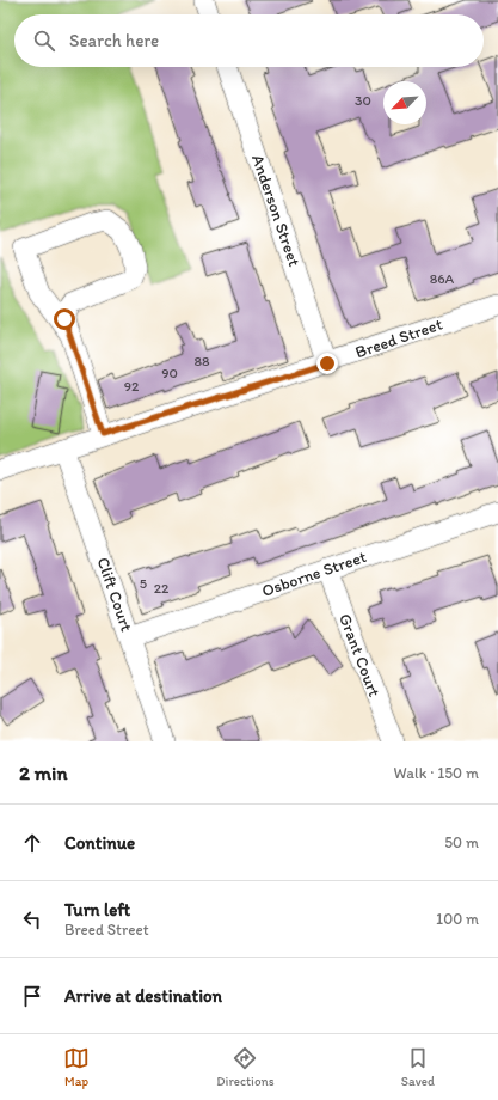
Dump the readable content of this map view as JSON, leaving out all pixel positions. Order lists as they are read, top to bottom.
{
  "streets": {
    "street": [
      "Anderson Street",
      "Breed Street",
      "Osborne Street",
      "Clift Court",
      "Grant Court"
    ]
  },
  "crossings": [
    ["Anderson Street", "Breed Street"],
    ["Breed Street", "Clift Court"],
    ["Osborne Street", "Clift Court"],
    ["Osborne Street", "Grant Court"]
  ],
  "house_numbers": [
    "30",
    "86A",
    "88",
    "90",
    "92",
    "5",
    "22"
  ],
  "north": "bottom left",
  "page": {
    "search": "Search here",
    "heading": ["2 min", "Walk · 150 m"],
    "list": [
      ["Continue", "50 m"],
      ["Turn left", "Breed Street", "100 m"],
      "Arrive at destination"
    ],
    "nav": ["Map", "Directions", "Saved"]
  }
}
